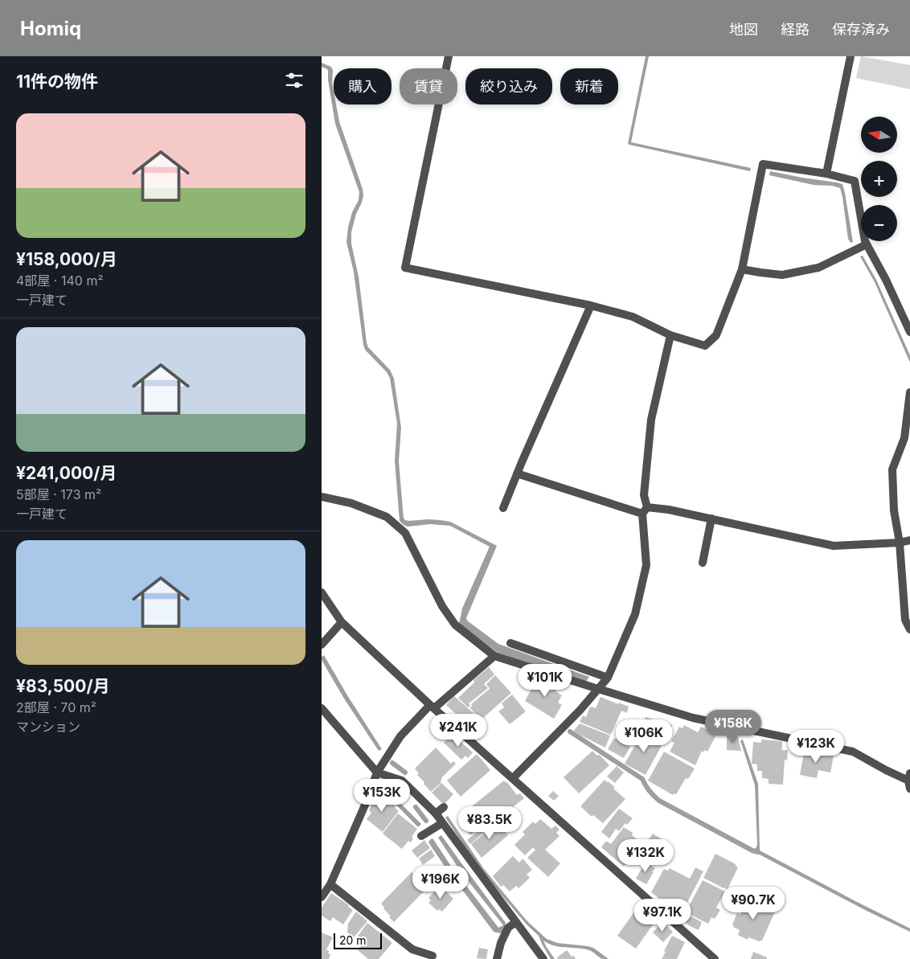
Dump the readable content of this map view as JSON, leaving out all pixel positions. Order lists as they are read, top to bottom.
{
  "scale_bar": "20 m",
  "north": "left",
  "page": {
    "header": "Homiq",
    "nav": ["地図", "経路", "保存済み"],
    "heading": "11件の物件",
    "chip": [
      "購入",
      "賃貸",
      "絞り込み",
      "新着"
    ],
    "list": [
      {
        "name": "¥158,000/月",
        "note": "4部屋 · 140 m² · 一戸建て"
      },
      {
        "name": "¥241,000/月",
        "note": "5部屋 · 173 m² · 一戸建て"
      },
      {
        "name": "¥83,500/月",
        "note": "2部屋 · 70 m² · マンション"
      }
    ],
    "map_buttons": ["+", "−"],
    "price": [
      "¥101K",
      "¥158K",
      "¥241K",
      "¥106K",
      "¥123K",
      "¥153K",
      "¥83.5K",
      "¥132K",
      "¥196K",
      "¥90.7K",
      "¥97.1K"
    ],
    "scale": "20 m"
  }
}
